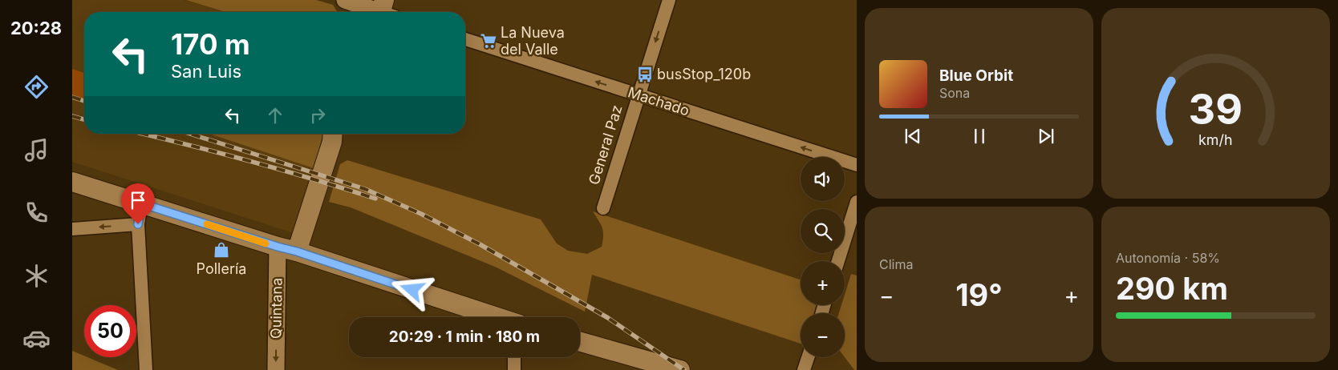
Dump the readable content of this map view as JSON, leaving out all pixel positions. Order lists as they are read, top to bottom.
{
  "streets": {
    "street": ["Machado", "General Paz", "Quintana"]
  },
  "crossings": [
    ["Machado", "General Paz"]
  ],
  "one_way": ["Machado", "General Paz"],
  "places": {
    "supermarket": ["La Nueva del Valle"],
    "bus stop": ["busStop_120b"],
    "shop": ["Pollería"]
  },
  "page": {
    "tabs": "20:28",
    "turn": ["170 m", "San Luis"],
    "song": ["Blue Orbit", "Sona"],
    "map_buttons": ["+", "−"],
    "tile": [
      "Clima",
      ["Autonomía · 58%", "290 km"]
    ],
    "heat": ["−", "19°", "+"],
    "limit": "50",
    "trip": "20:29 · 1 min · 180 m",
    "gauge": ["39", "km/h"]
  }
}
